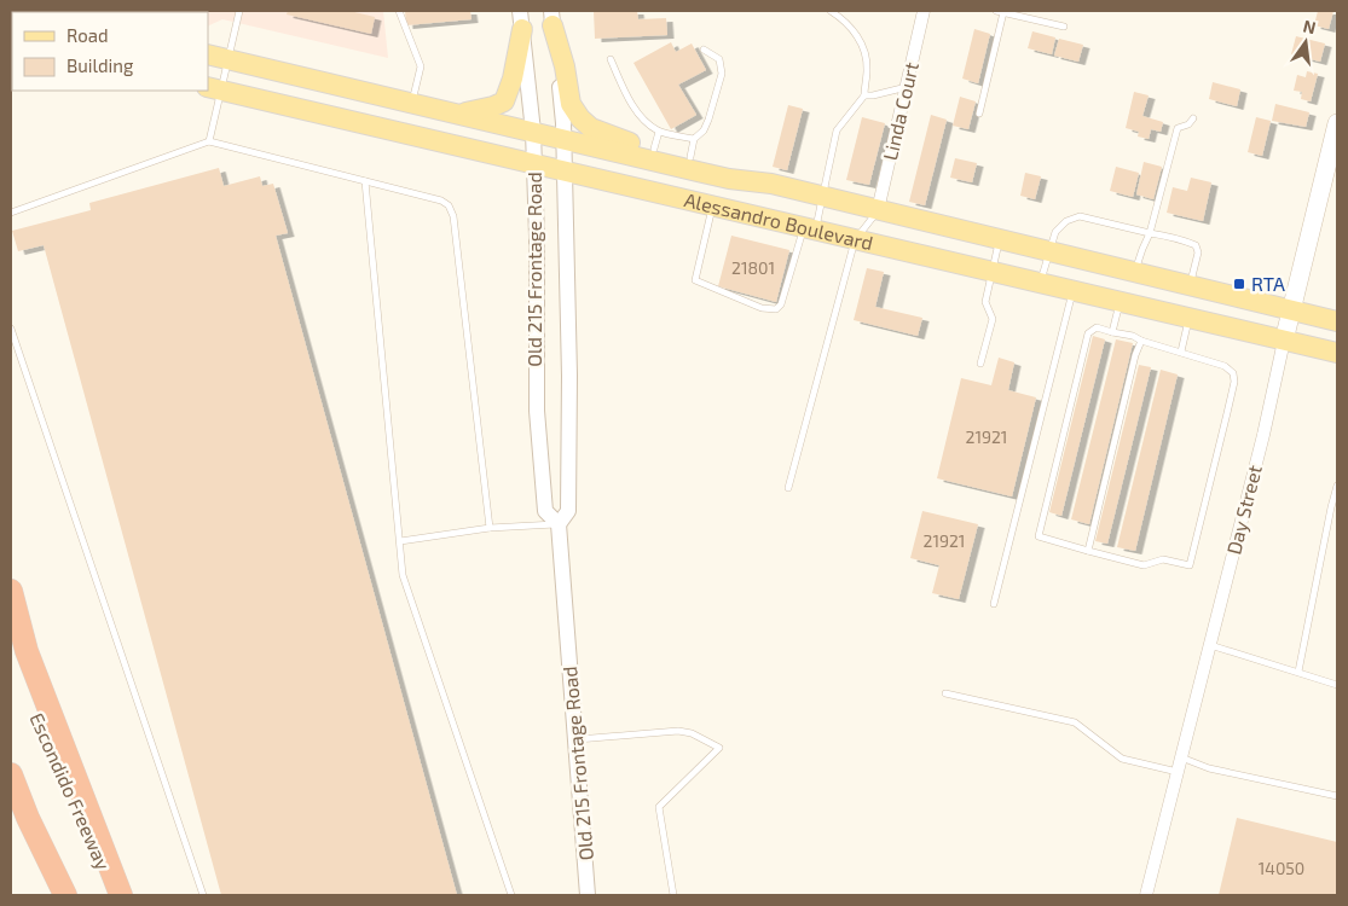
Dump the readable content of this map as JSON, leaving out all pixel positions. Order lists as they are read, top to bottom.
{
  "streets": {
    "highway": ["Escondido Freeway"],
    "main road": ["Alessandro Boulevard", "Day Street"],
    "street": ["Linda Court", "Old 215 Frontage Road"]
  },
  "crossings": [
    ["Linda Court", "Alessandro Boulevard"],
    ["Alessandro Boulevard", "Old 215 Frontage Road"],
    ["Alessandro Boulevard", "Day Street"]
  ],
  "places": {
    "transit": ["RTA"]
  },
  "house_numbers": [
    "21801",
    "21921",
    "21921",
    "14050"
  ],
  "legend": ["Road", "Building"],
  "north": "top"
}
